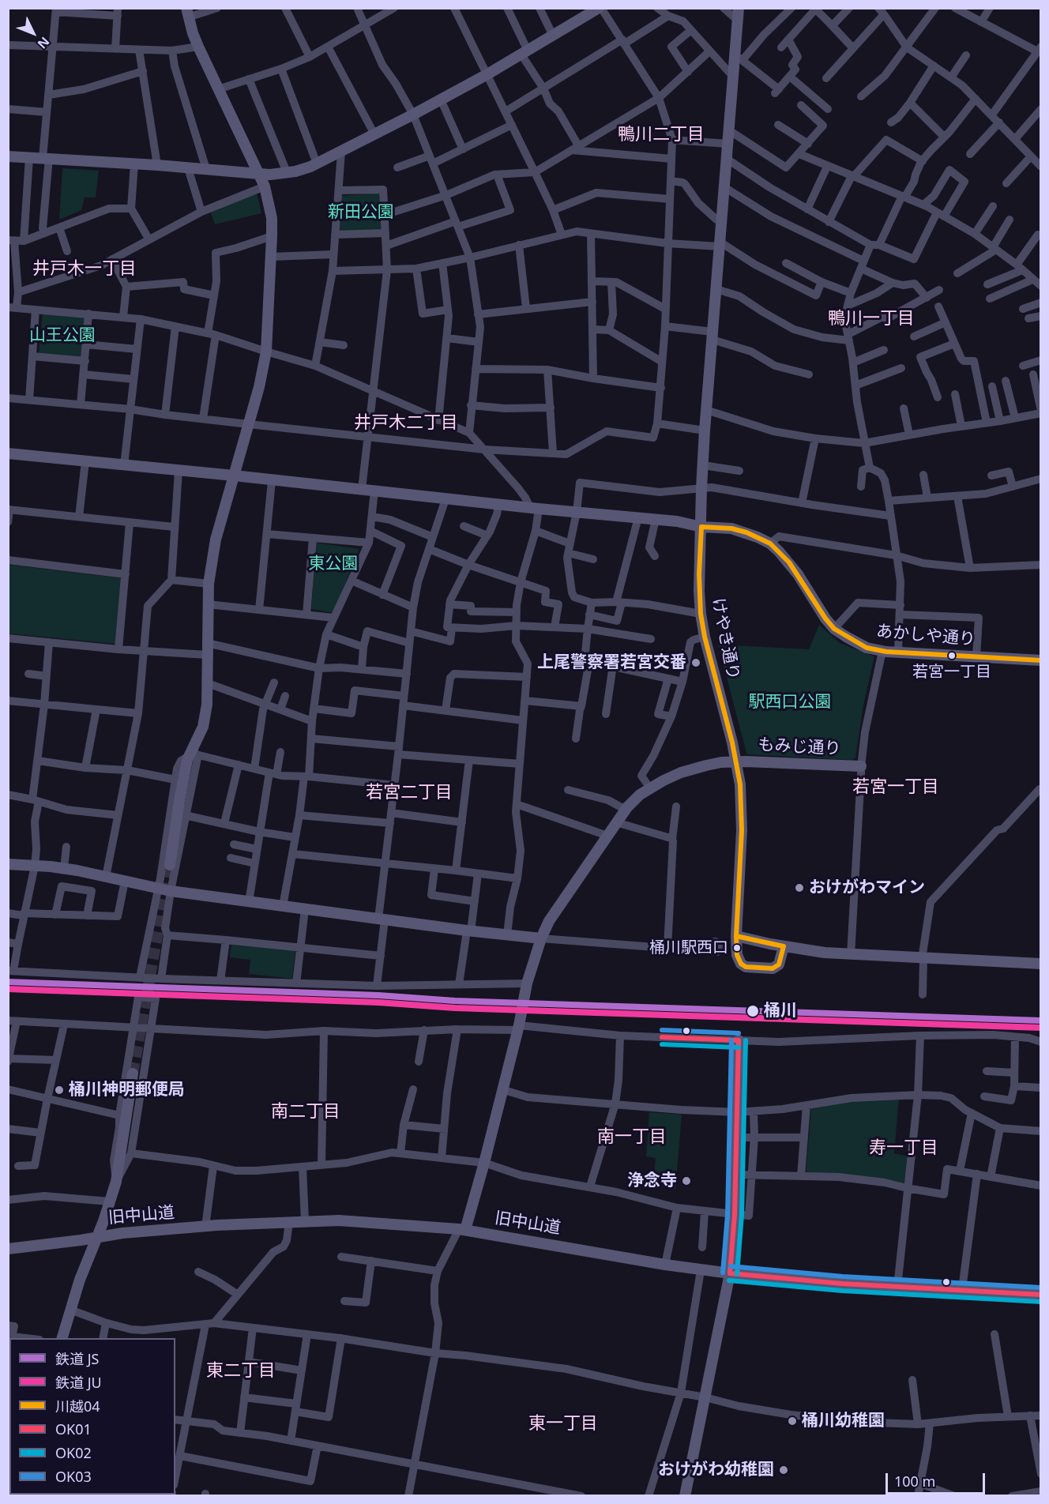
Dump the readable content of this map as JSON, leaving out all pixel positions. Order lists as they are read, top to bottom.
{
  "streets": {
    "street": [
      "あかしや通り",
      "けやき通り",
      "もみじ通り",
      "旧中山道"
    ]
  },
  "crossings": [
    ["あかしや通り", "けやき通り"],
    ["けやき通り", "もみじ通り"],
    ["もみじ通り", "旧中山道"]
  ],
  "districts": [
    "鴨川二丁目",
    "井戸木一丁目",
    "鴨川一丁目",
    "井戸木二丁目",
    "若宮一丁目",
    "若宮二丁目",
    "南二丁目",
    "南一丁目",
    "寿一丁目",
    "東二丁目",
    "東一丁目"
  ],
  "parks": [
    "新田公園",
    "山王公園",
    "東公園",
    "駅西口公園"
  ],
  "places": [
    "若宮一丁目",
    "上尾警察署若宮交番",
    "おけがわマイン",
    "桶川駅西口",
    "桶川",
    "桶川神明郵便局",
    "浄念寺",
    "桶川幼稚園",
    "おけがわ幼稚園"
  ],
  "lines": [
    "transit line 川越04",
    "rail line JS",
    "rail line JU",
    "transit line OK03",
    "transit line OK01",
    "transit line OK02"
  ],
  "legend": [
    "鉄道 JS",
    "鉄道 JU",
    "川越04",
    "OK01",
    "OK02",
    "OK03"
  ],
  "scale_bar": "100 m",
  "north": "bottom right"
}
